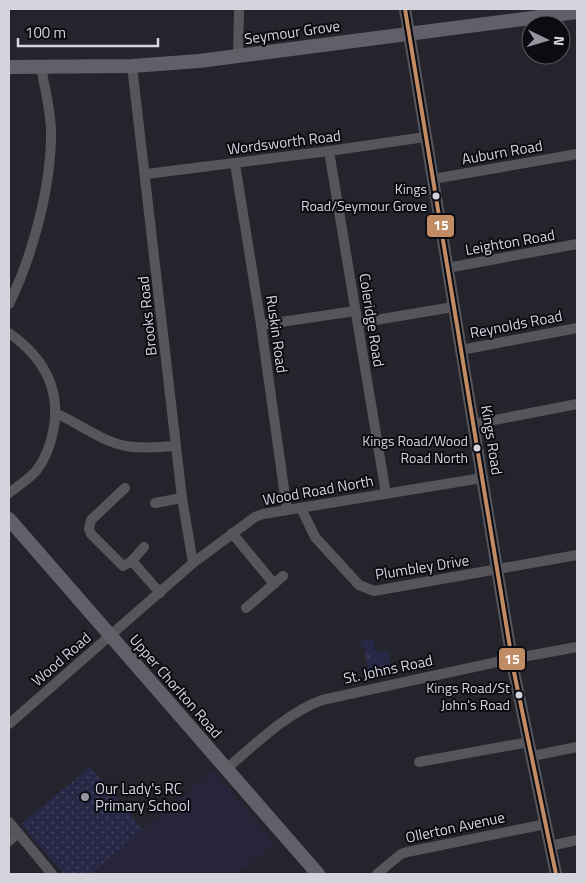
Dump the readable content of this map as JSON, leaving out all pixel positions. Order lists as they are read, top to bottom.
{
  "streets": {
    "main road": ["Seymour Grove", "Upper Chorlton Road"],
    "street": [
      "Wordsworth Road",
      "Auburn Road",
      "Leighton Road",
      "Brooks Road",
      "Coleridge Road",
      "Reynolds Road",
      "Ruskin Road",
      "Kings Road",
      "Wood Road North",
      "Plumbley Drive",
      "Wood Road",
      "St. Johns Road",
      "Ollerton Avenue"
    ]
  },
  "crossings": [
    ["Seymour Grove", "Brooks Road"],
    ["Seymour Grove", "Kings Road"],
    ["Wordsworth Road", "Brooks Road"],
    ["Wordsworth Road", "Coleridge Road"],
    ["Wordsworth Road", "Ruskin Road"],
    ["Wordsworth Road", "Kings Road"],
    ["Auburn Road", "Kings Road"],
    ["Leighton Road", "Kings Road"],
    ["Brooks Road", "Wood Road North"],
    ["Coleridge Road", "Wood Road North"],
    ["Reynolds Road", "Kings Road"],
    ["Ruskin Road", "Wood Road North"],
    ["Kings Road", "Wood Road North"],
    ["Kings Road", "Plumbley Drive"],
    ["Kings Road", "St. Johns Road"],
    ["Kings Road", "Ollerton Avenue"],
    ["Wood Road North", "Plumbley Drive"],
    ["Wood Road North", "Wood Road"],
    ["Wood Road North", "Upper Chorlton Road"],
    ["Wood Road", "Upper Chorlton Road"],
    ["St. Johns Road", "Upper Chorlton Road"]
  ],
  "places": [
    "Kings Road/Seymour Grove",
    "Kings Road/Wood Road North",
    "Kings Road/St John's Road",
    "Our Lady's RC Primary School"
  ],
  "lines": ["transit line 15"],
  "scale_bar": "100 m",
  "north": "right"
}
